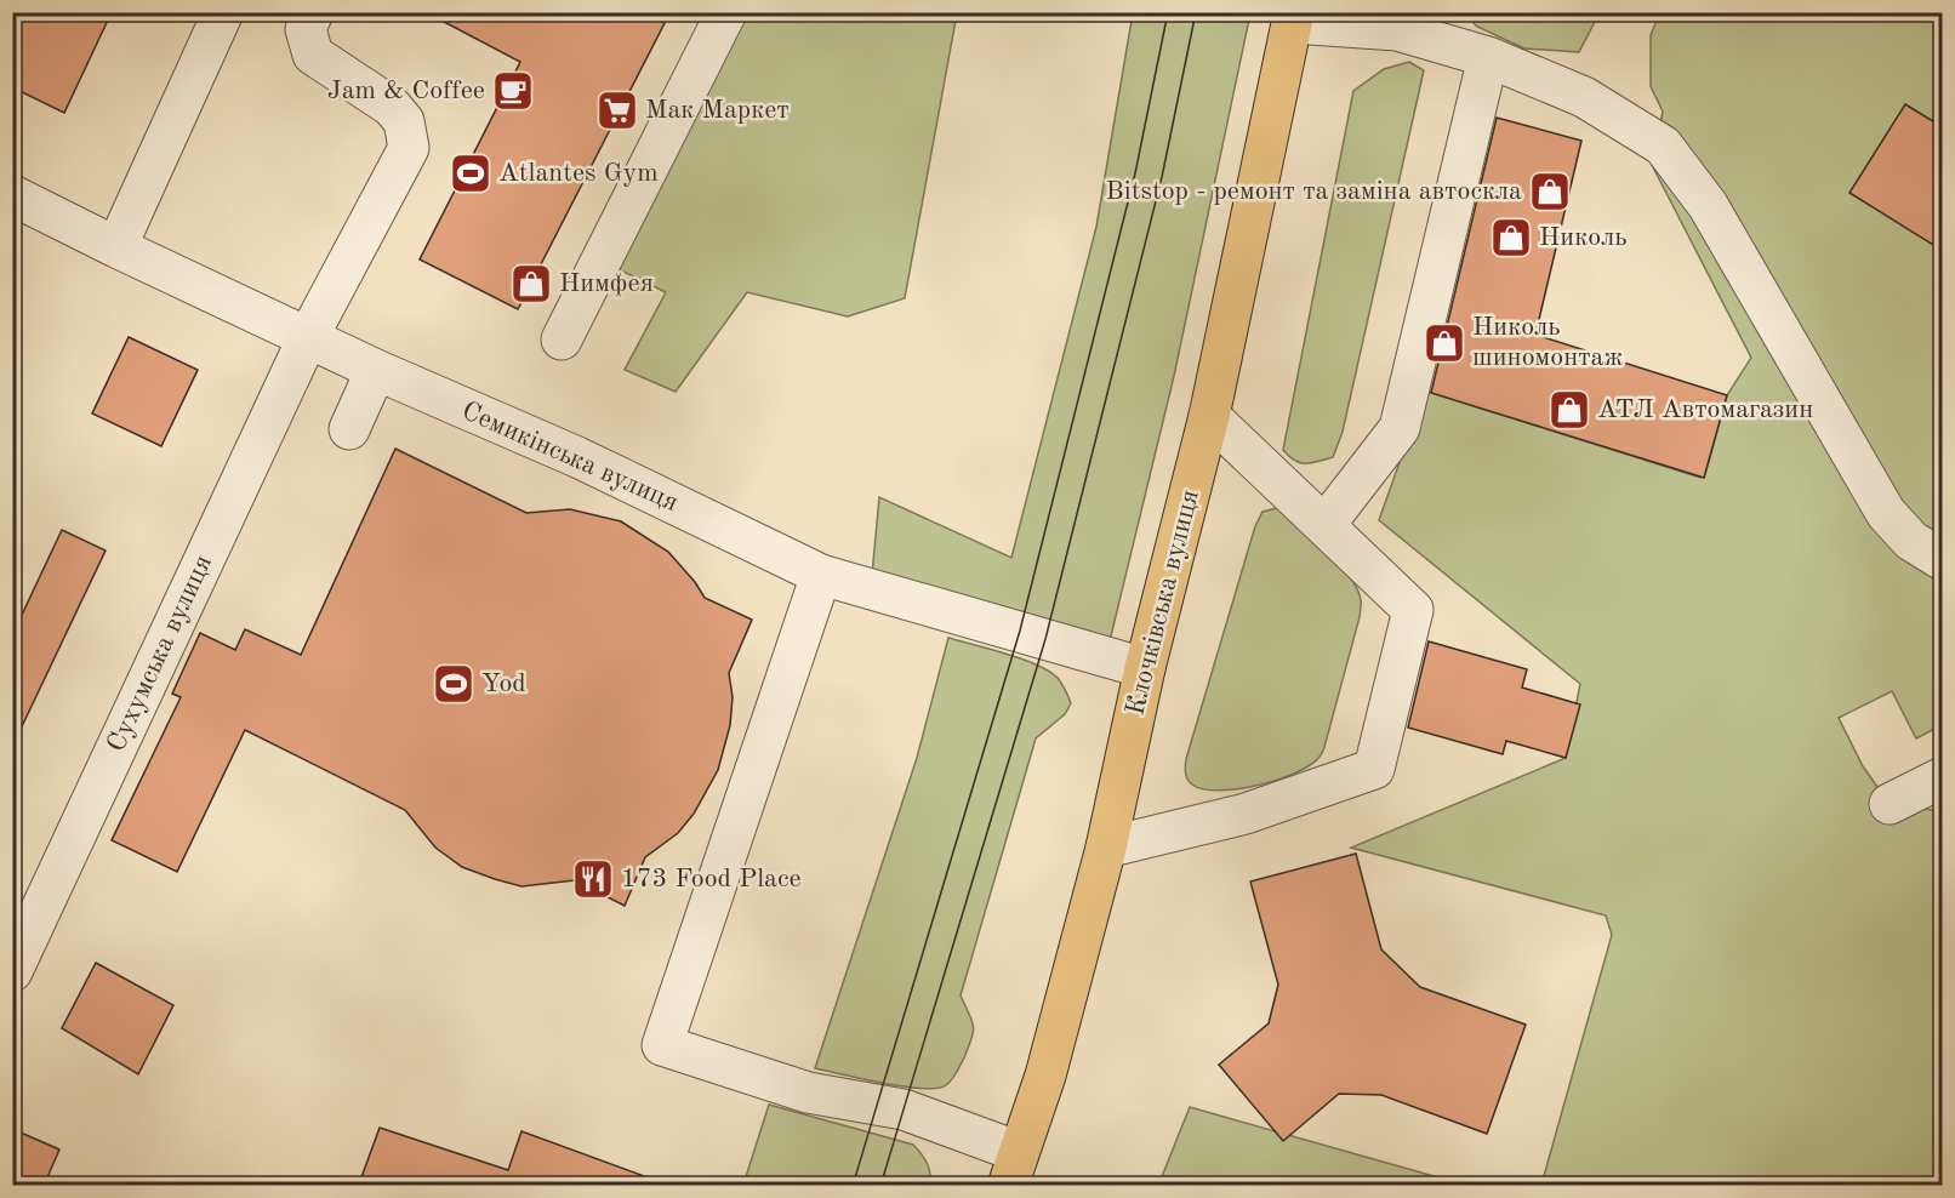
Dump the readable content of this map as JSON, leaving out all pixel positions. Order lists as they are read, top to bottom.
{
  "streets": {
    "main road": ["Клочківська вулиця"],
    "street": ["Семикінська вулиця", "Сухумська вулиця"]
  },
  "crossings": [
    ["Семикінська вулиця", "Клочківська вулиця"],
    ["Семикінська вулиця", "Сухумська вулиця"]
  ],
  "places": {
    "cafe": ["Jam & Coffee"],
    "supermarket": ["Мак Маркет"],
    "sports": ["Atlantes Gym", "Yod"],
    "shop": [
      "Bitstop - ремонт та заміна автоскла",
      "Николь",
      "Нимфея",
      "Николь шиномонтаж",
      "АТЛ Автомагазин"
    ],
    "restaurant": ["173 Food Place"]
  }
}
